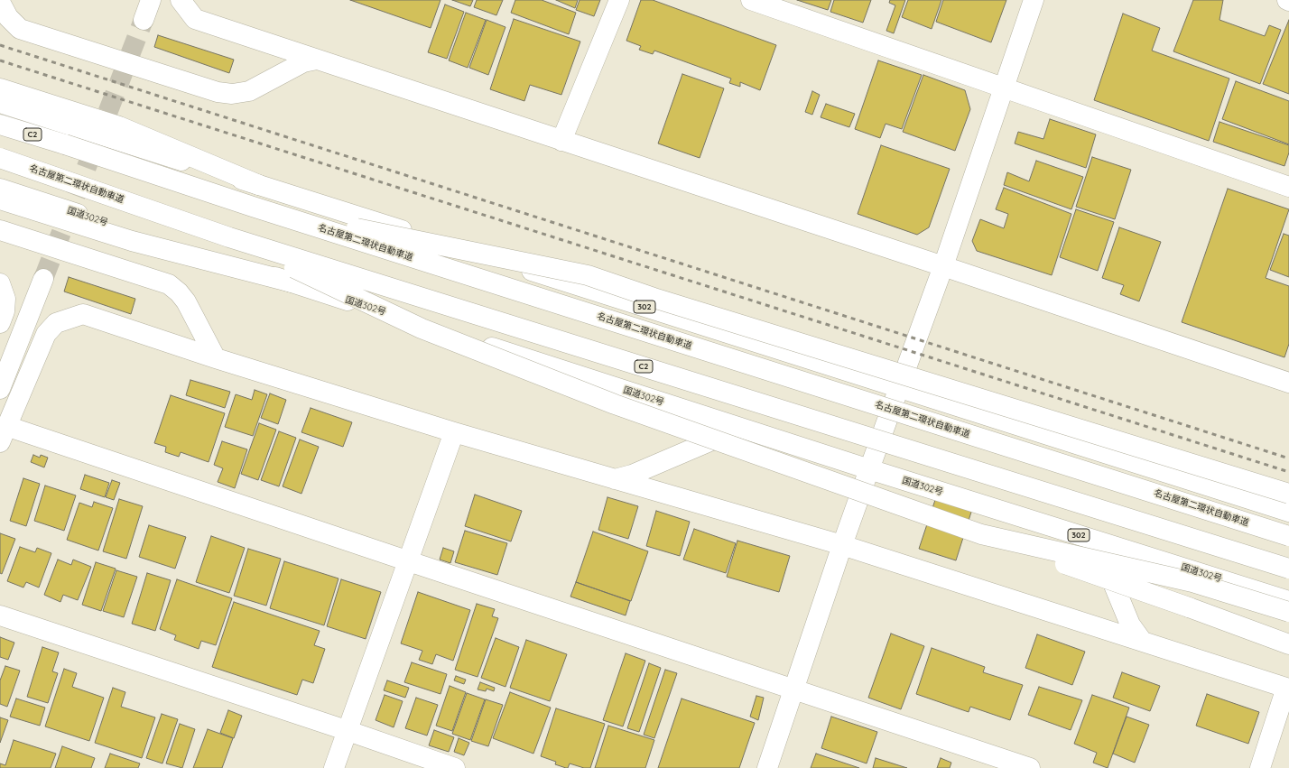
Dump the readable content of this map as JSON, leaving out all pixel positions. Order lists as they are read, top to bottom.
{
  "streets": {
    "main road": [
      "C2",
      "名古屋第二環状自動車道",
      "国道302号",
      "302"
    ]
  }
}
